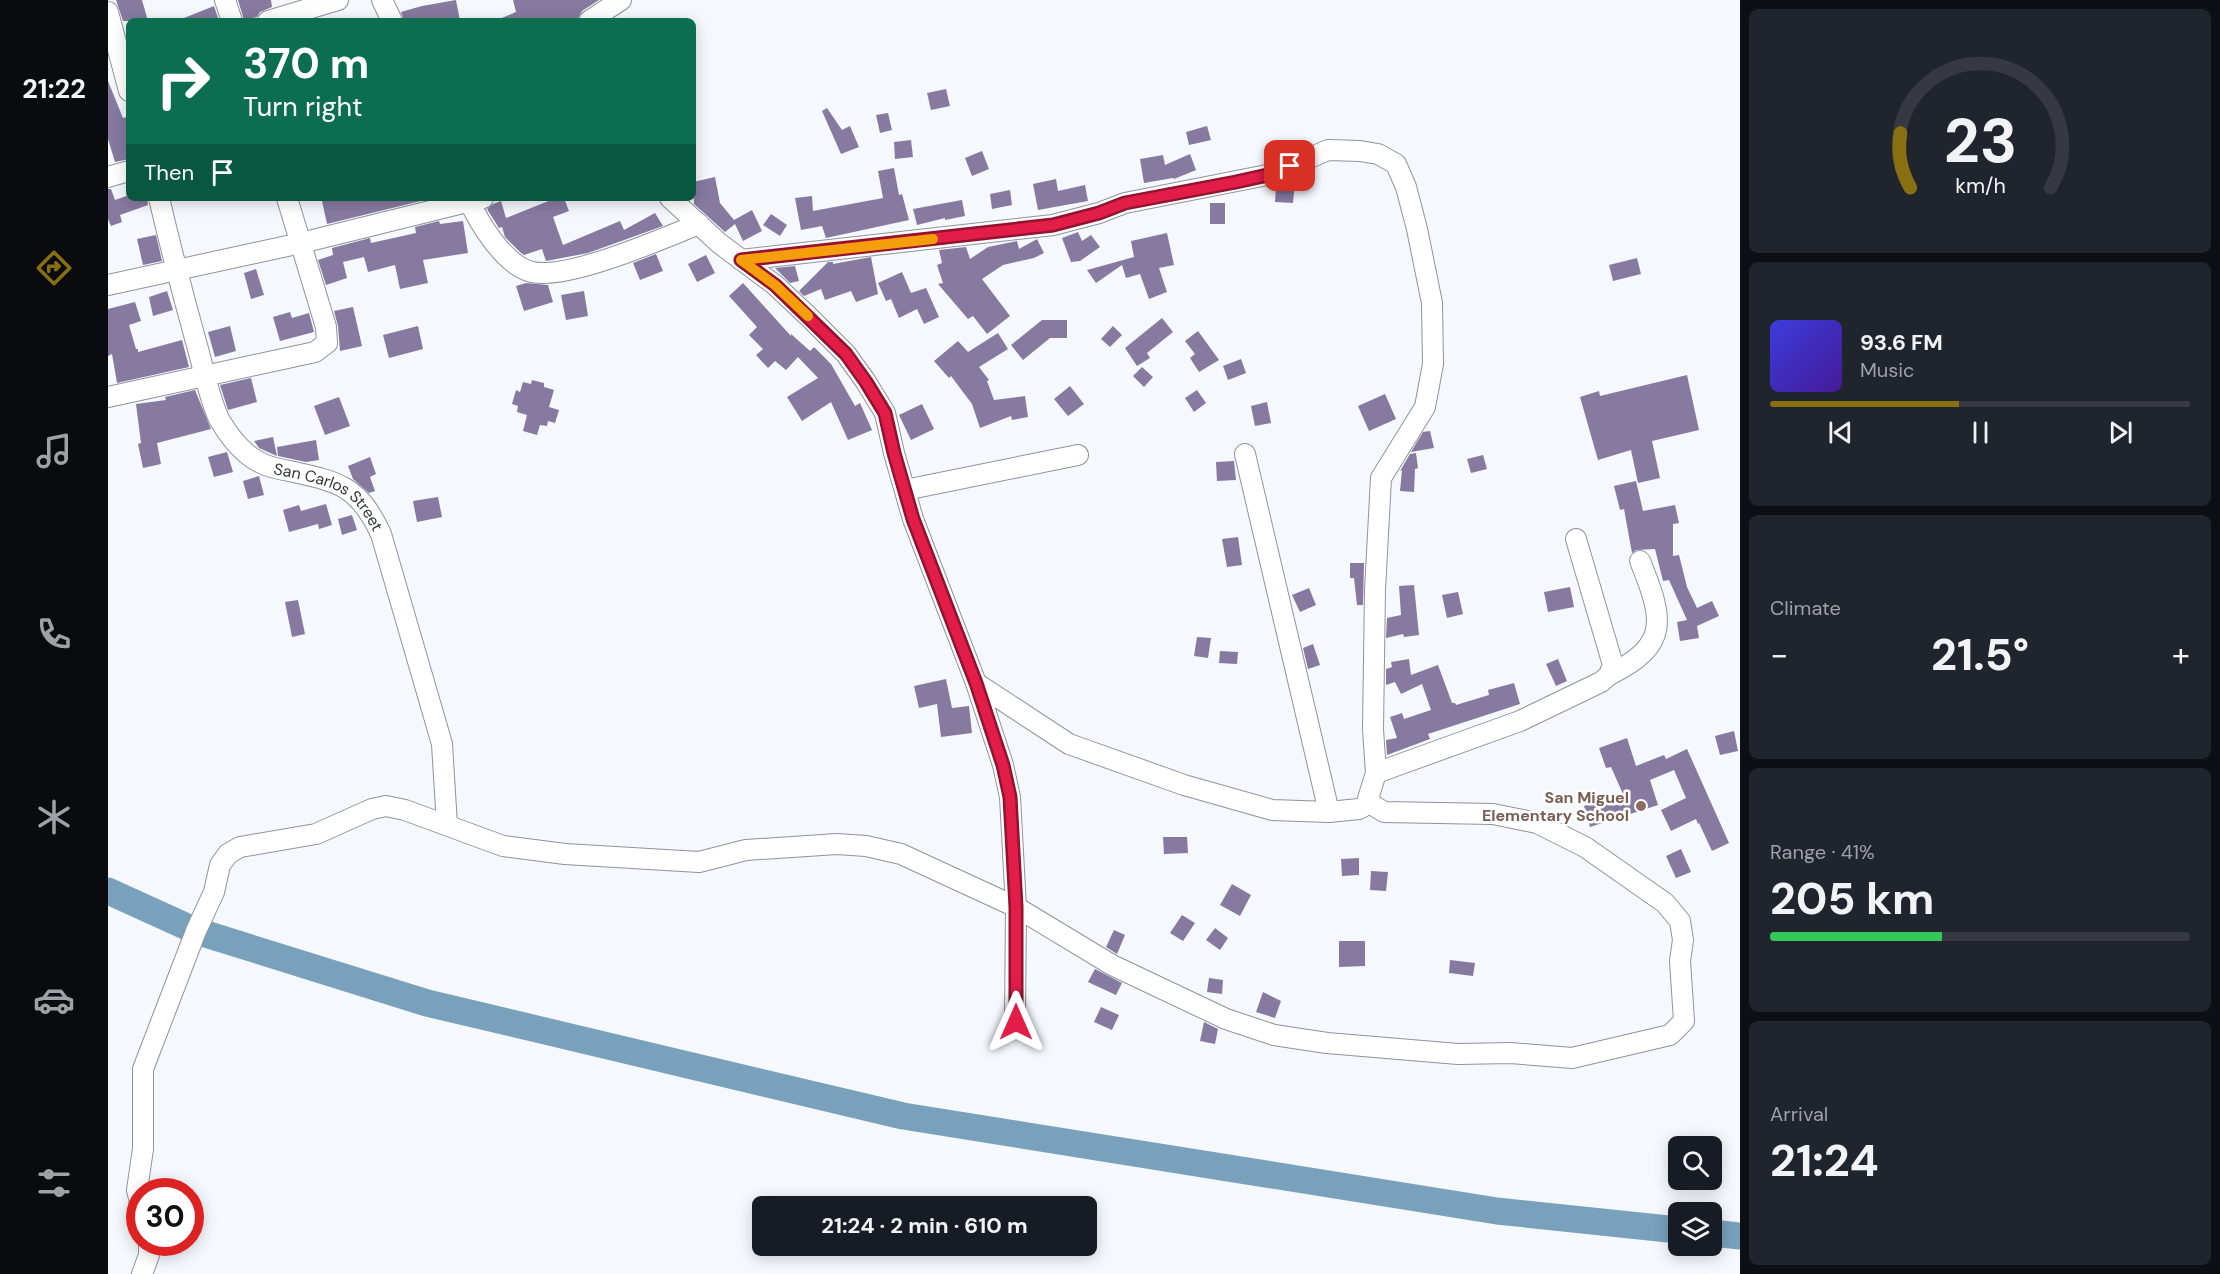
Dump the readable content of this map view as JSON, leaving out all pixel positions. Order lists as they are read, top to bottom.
{
  "streets": {
    "street": ["San Carlos Street"]
  },
  "places": ["San Miguel Elementary School"],
  "page": {
    "tabs": "21:22",
    "turn": ["370 m", "Turn right"],
    "then": "Then",
    "song": ["93.6 FM", "Music"],
    "tile": [
      "Climate",
      ["Range · 41%", "205 km"],
      ["Arrival", "21:24"]
    ],
    "heat": ["−", "21.5°", "+"],
    "limit": "30",
    "trip": "21:24 · 2 min · 610 m",
    "gauge": ["23", "km/h"]
  }
}
